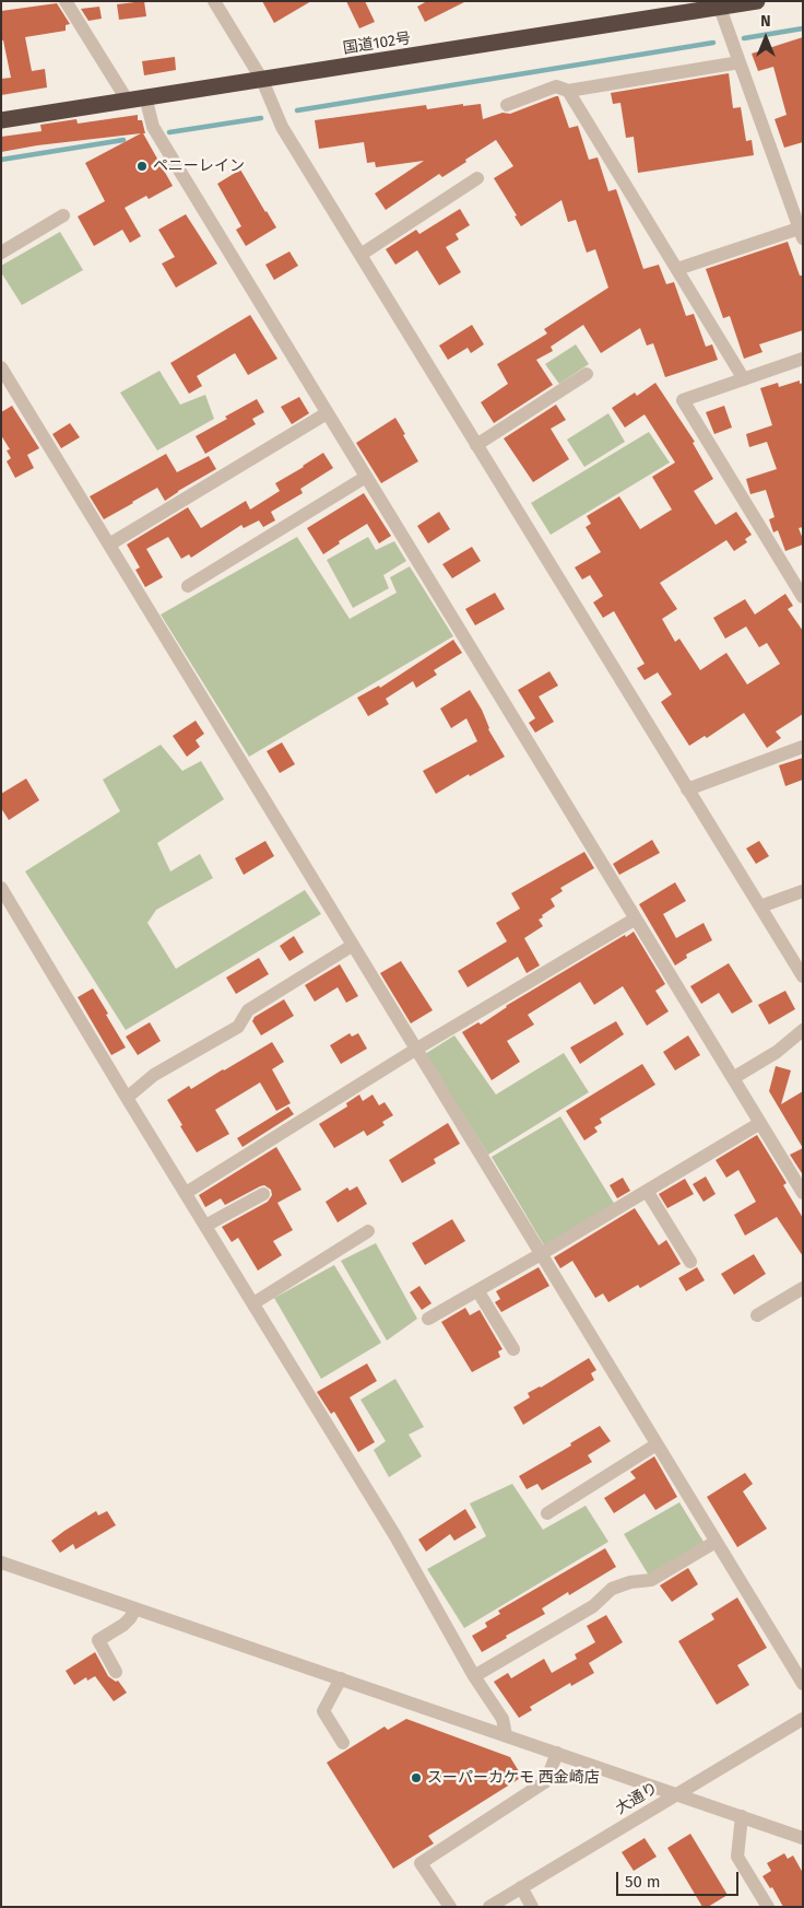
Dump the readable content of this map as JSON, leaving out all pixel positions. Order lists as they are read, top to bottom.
{
  "streets": {
    "highway": ["国道102号"],
    "street": ["大通り"]
  },
  "places": ["ペニーレイン", "スーパーカケモ 西金崎店"],
  "scale_bar": "50 m",
  "north": "top"
}
